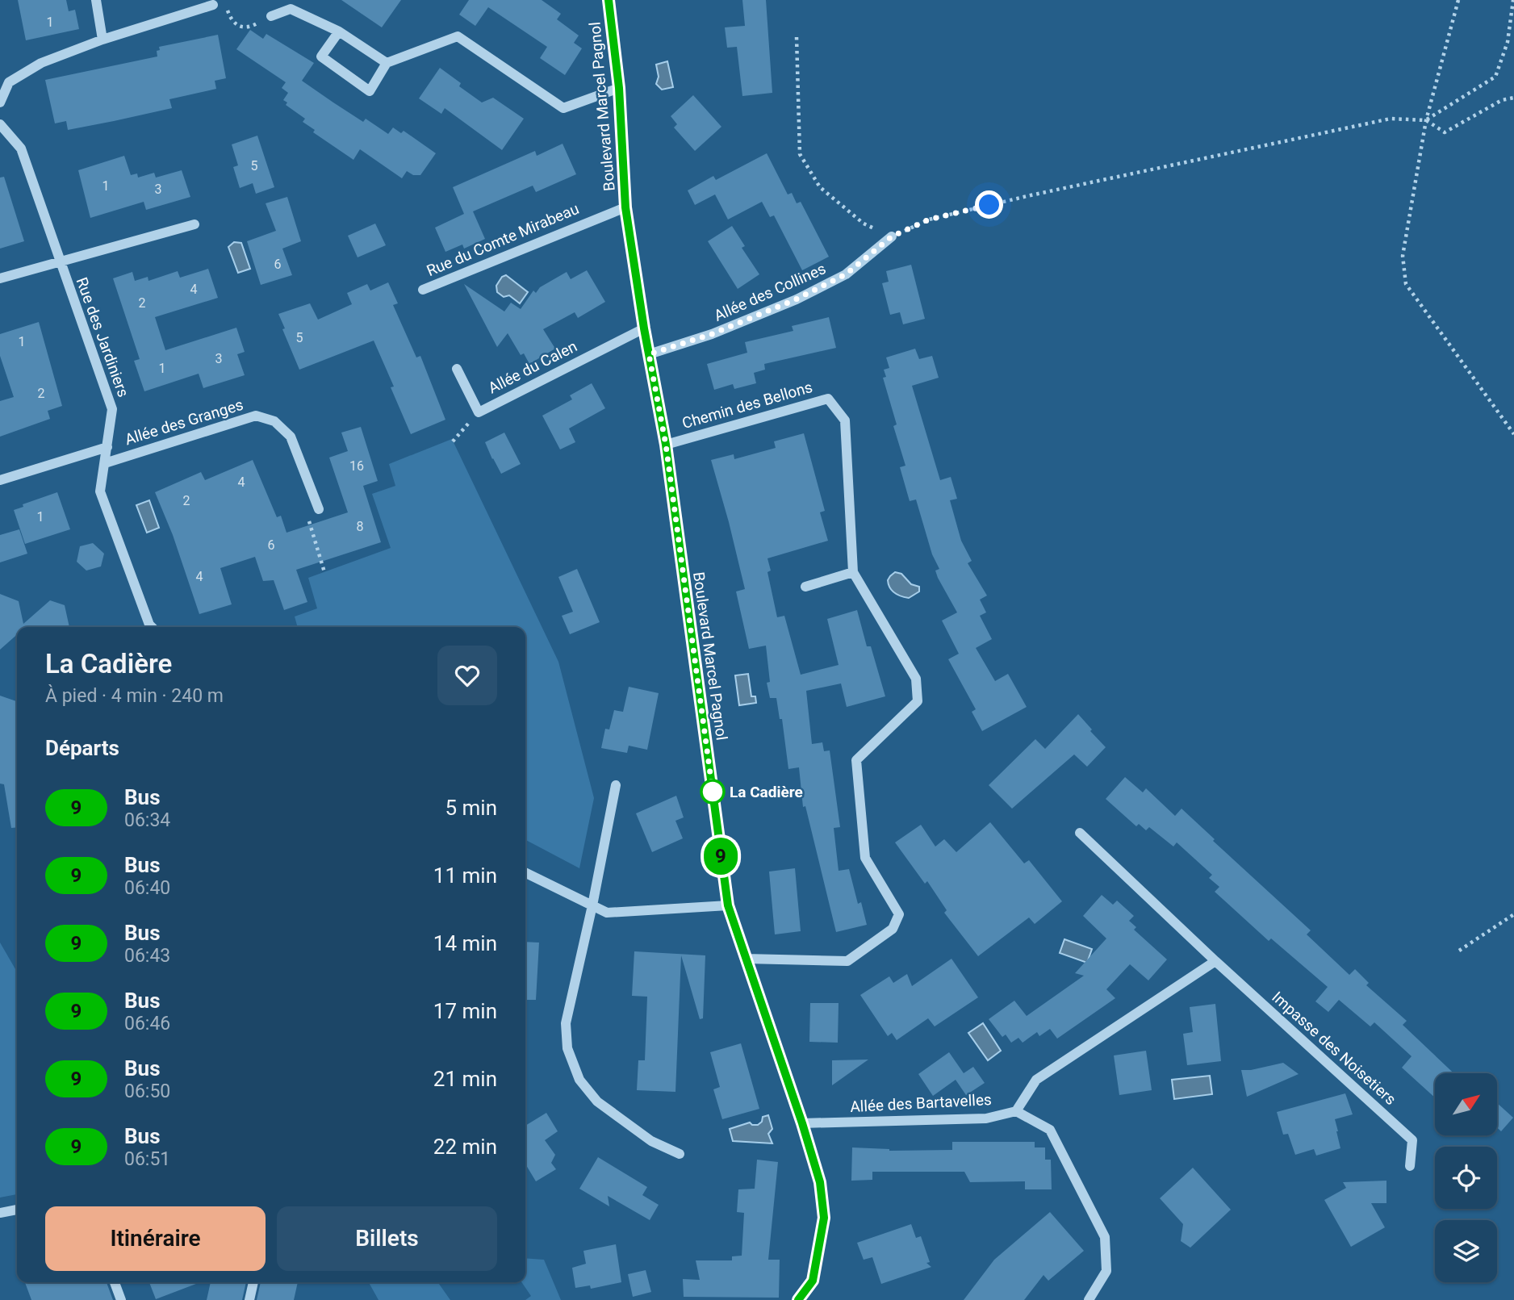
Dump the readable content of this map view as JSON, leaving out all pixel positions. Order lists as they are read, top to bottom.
{
  "streets": {
    "street": [
      "Boulevard Marcel Pagnol",
      "Rue du Comte Mirabeau",
      "Allée des Collines",
      "Rue des Jardiniers",
      "Allée du Calen",
      "Chemin des Bellons",
      "Allée des Granges",
      "Impasse des Noisetiers",
      "Allée des Bartavelles"
    ]
  },
  "crossings": [
    ["Boulevard Marcel Pagnol", "Rue du Comte Mirabeau"],
    ["Boulevard Marcel Pagnol", "Allée des Collines"],
    ["Boulevard Marcel Pagnol", "Allée du Calen"],
    ["Boulevard Marcel Pagnol", "Chemin des Bellons"],
    ["Boulevard Marcel Pagnol", "Allée des Bartavelles"],
    ["Rue des Jardiniers", "Allée des Granges"]
  ],
  "places": ["La Cadière"],
  "lines": ["bus line 9"],
  "house_numbers": [
    "1",
    "5",
    "1",
    "3",
    "6",
    "4",
    "2",
    "5",
    "1",
    "3",
    "1",
    "2",
    "16",
    "4",
    "2",
    "1",
    "8",
    "6",
    "4"
  ],
  "north": "top right",
  "page": {
    "on_map": "9",
    "heading": [
      ["La Cadière", "À pied · 4 min · 240 m"],
      "Départs"
    ],
    "list": [
      {
        "mark": "9",
        "name": "Bus",
        "note": "06:34",
        "value": "5 min"
      },
      {
        "mark": "9",
        "name": "Bus",
        "note": "06:40",
        "value": "11 min"
      },
      {
        "mark": "9",
        "name": "Bus",
        "note": "06:43",
        "value": "14 min"
      },
      {
        "mark": "9",
        "name": "Bus",
        "note": "06:46",
        "value": "17 min"
      },
      {
        "mark": "9",
        "name": "Bus",
        "note": "06:50",
        "value": "21 min"
      },
      {
        "mark": "9",
        "name": "Bus",
        "note": "06:51",
        "value": "22 min"
      }
    ],
    "buttons": ["Itinéraire", "Billets"]
  }
}
